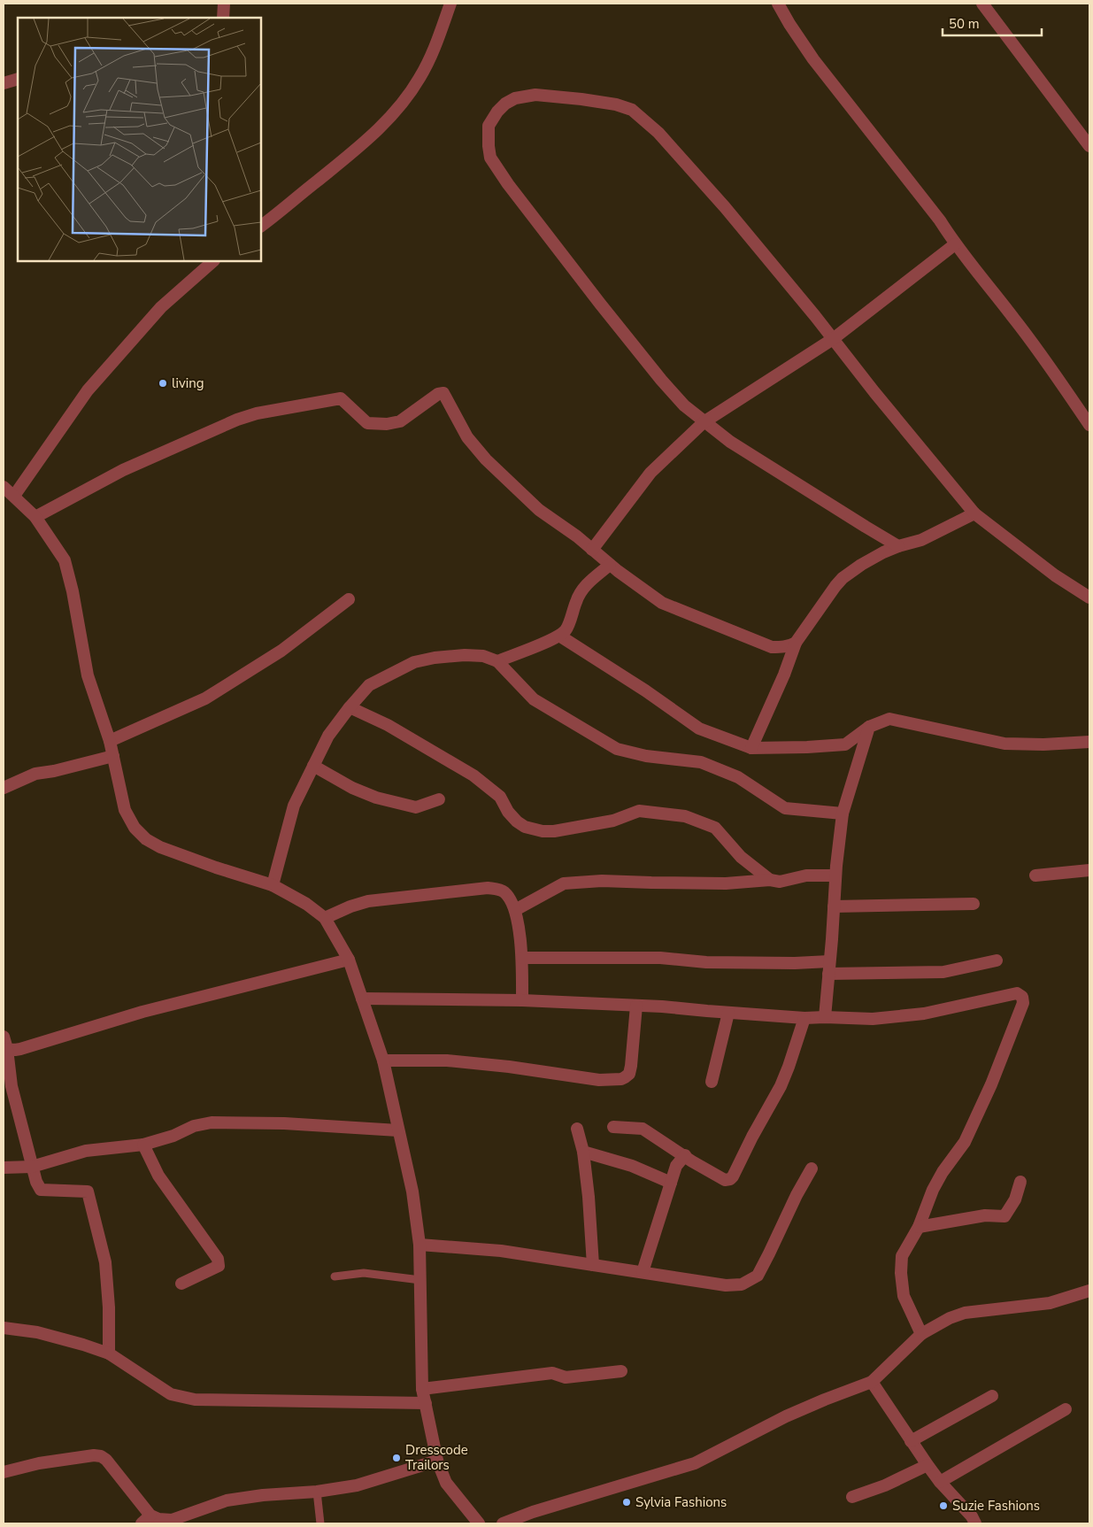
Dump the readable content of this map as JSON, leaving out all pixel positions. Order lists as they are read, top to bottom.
{
  "places": [
    "living",
    "Dresscode Trailors",
    "Sylvia Fashions",
    "Suzie Fashions"
  ],
  "scale_bar": "50 m"
}
